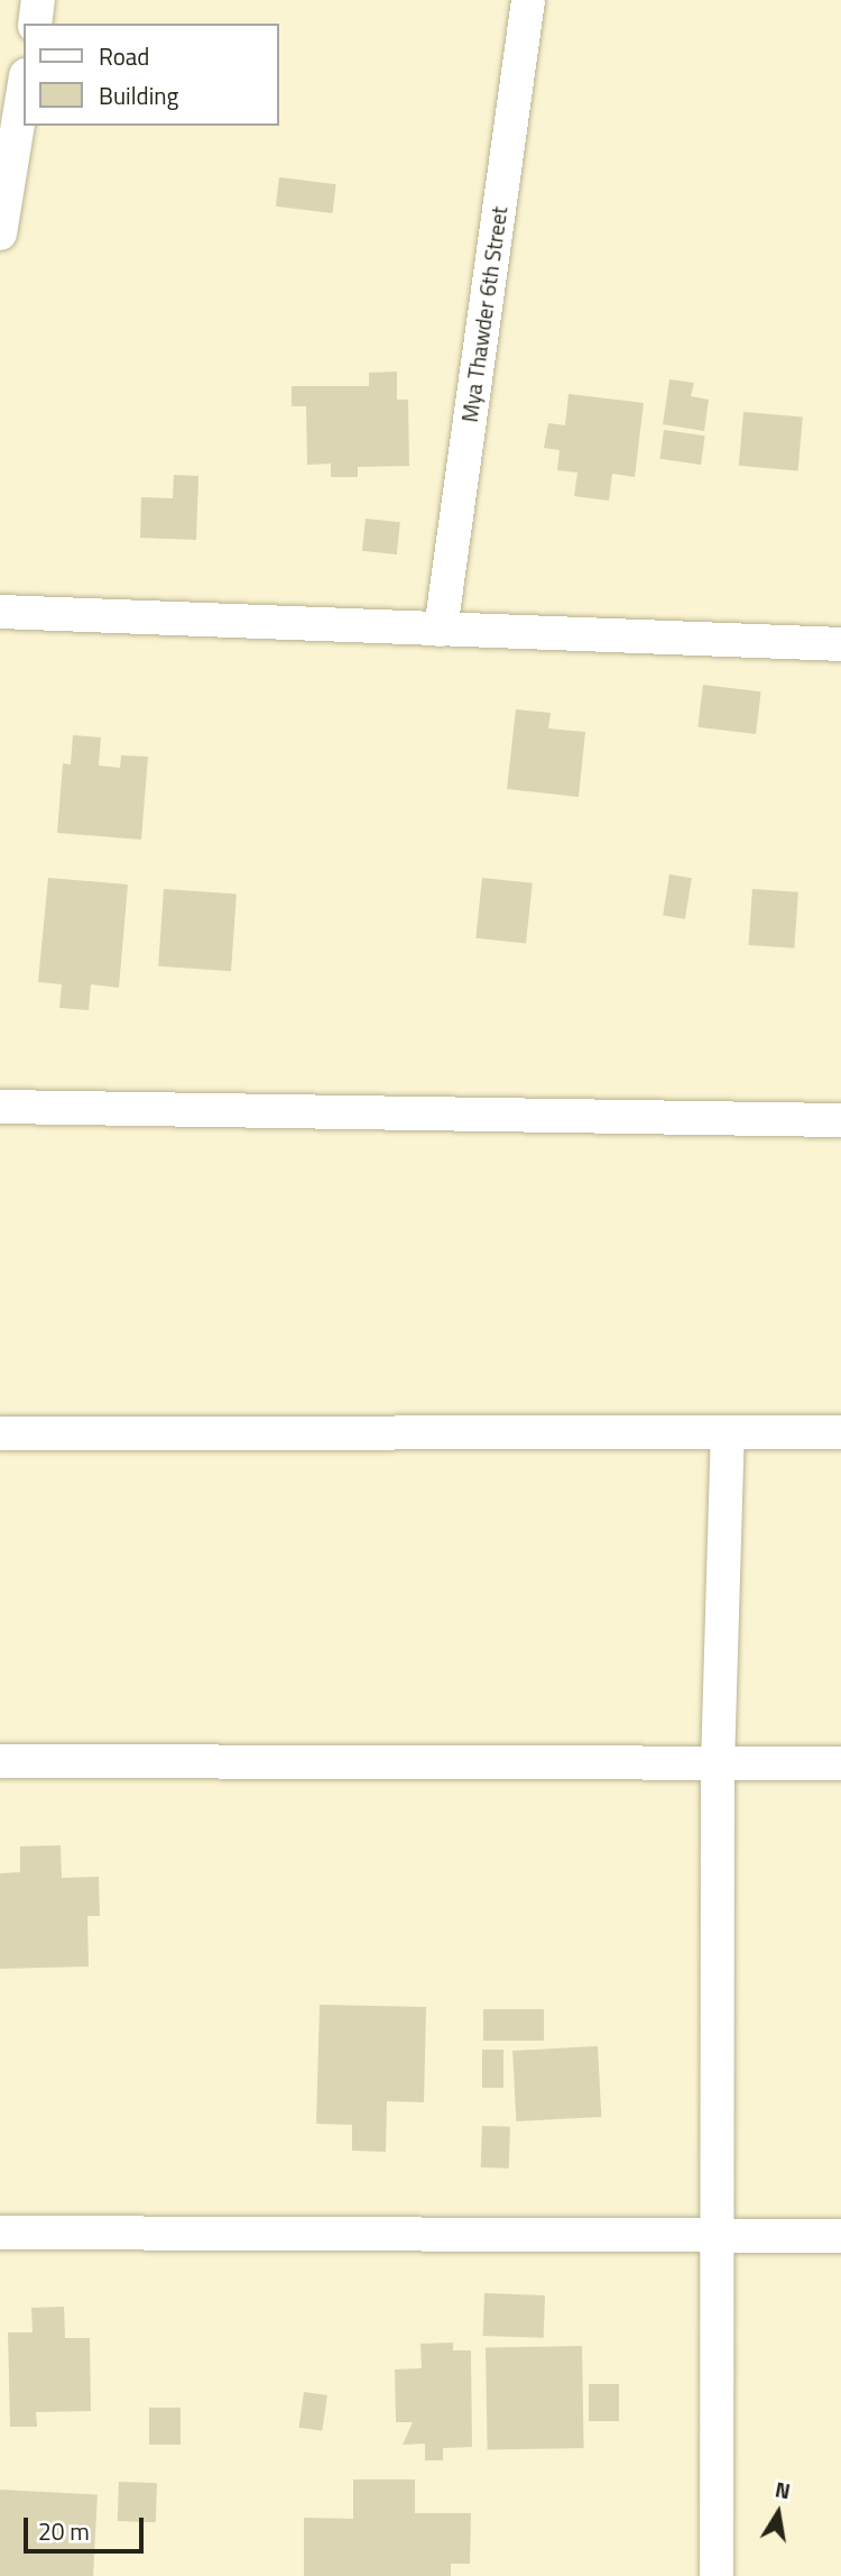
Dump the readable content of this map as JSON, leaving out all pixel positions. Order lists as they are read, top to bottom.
{
  "streets": {
    "street": ["Mya Thawder 6th Street"]
  },
  "legend": ["Road", "Building"],
  "scale_bar": "20 m",
  "north": "top"
}
